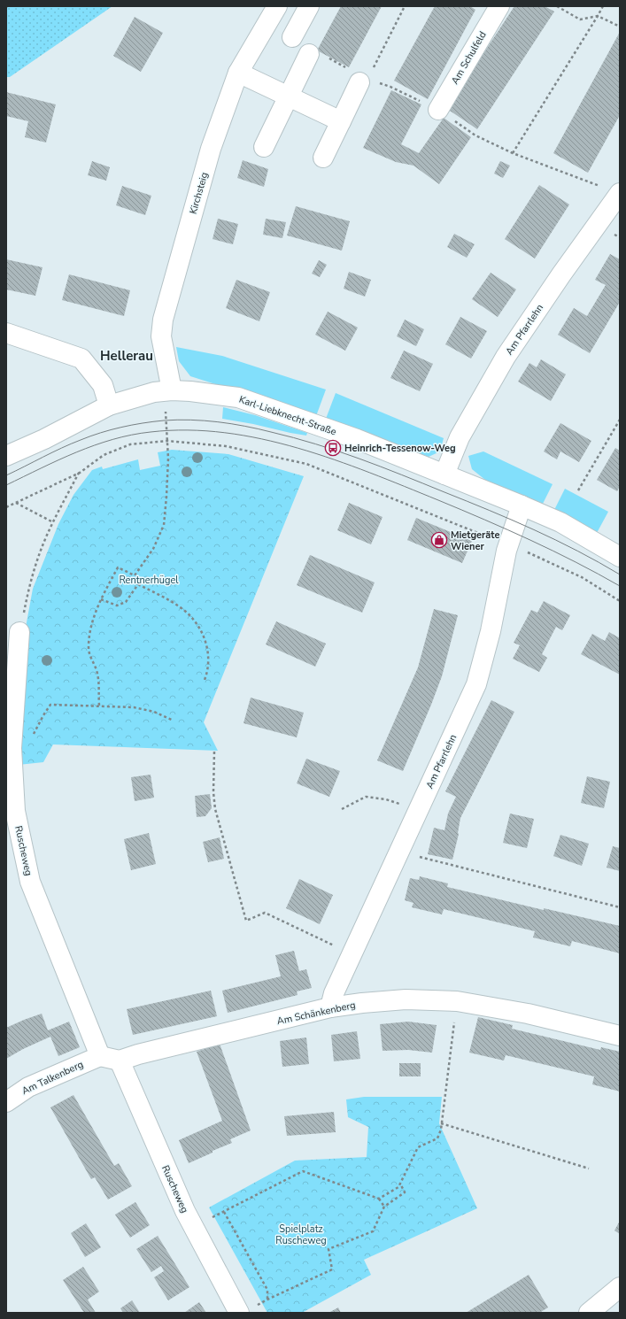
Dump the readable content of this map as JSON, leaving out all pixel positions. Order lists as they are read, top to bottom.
{
  "streets": {
    "street": [
      "Am Schulfeld",
      "Kirchsteig",
      "Am Pfarrlehn",
      "Karl-Liebknecht-Straße",
      "Ruscheweg",
      "Am Schänkenberg",
      "Am Talkenberg"
    ]
  },
  "crossings": [
    ["Kirchsteig", "Karl-Liebknecht-Straße"],
    ["Am Pfarrlehn", "Karl-Liebknecht-Straße"],
    ["Am Pfarrlehn", "Am Schänkenberg"],
    ["Ruscheweg", "Am Schänkenberg"],
    ["Ruscheweg", "Am Talkenberg"]
  ],
  "districts": ["Hellerau"],
  "parks": ["Rentnerhügel", "Spielplatz Ruscheweg"],
  "places": {
    "bus stop": ["Heinrich-Tessenow-Weg"],
    "shop": ["Mietgeräte Wiener"]
  }
}
